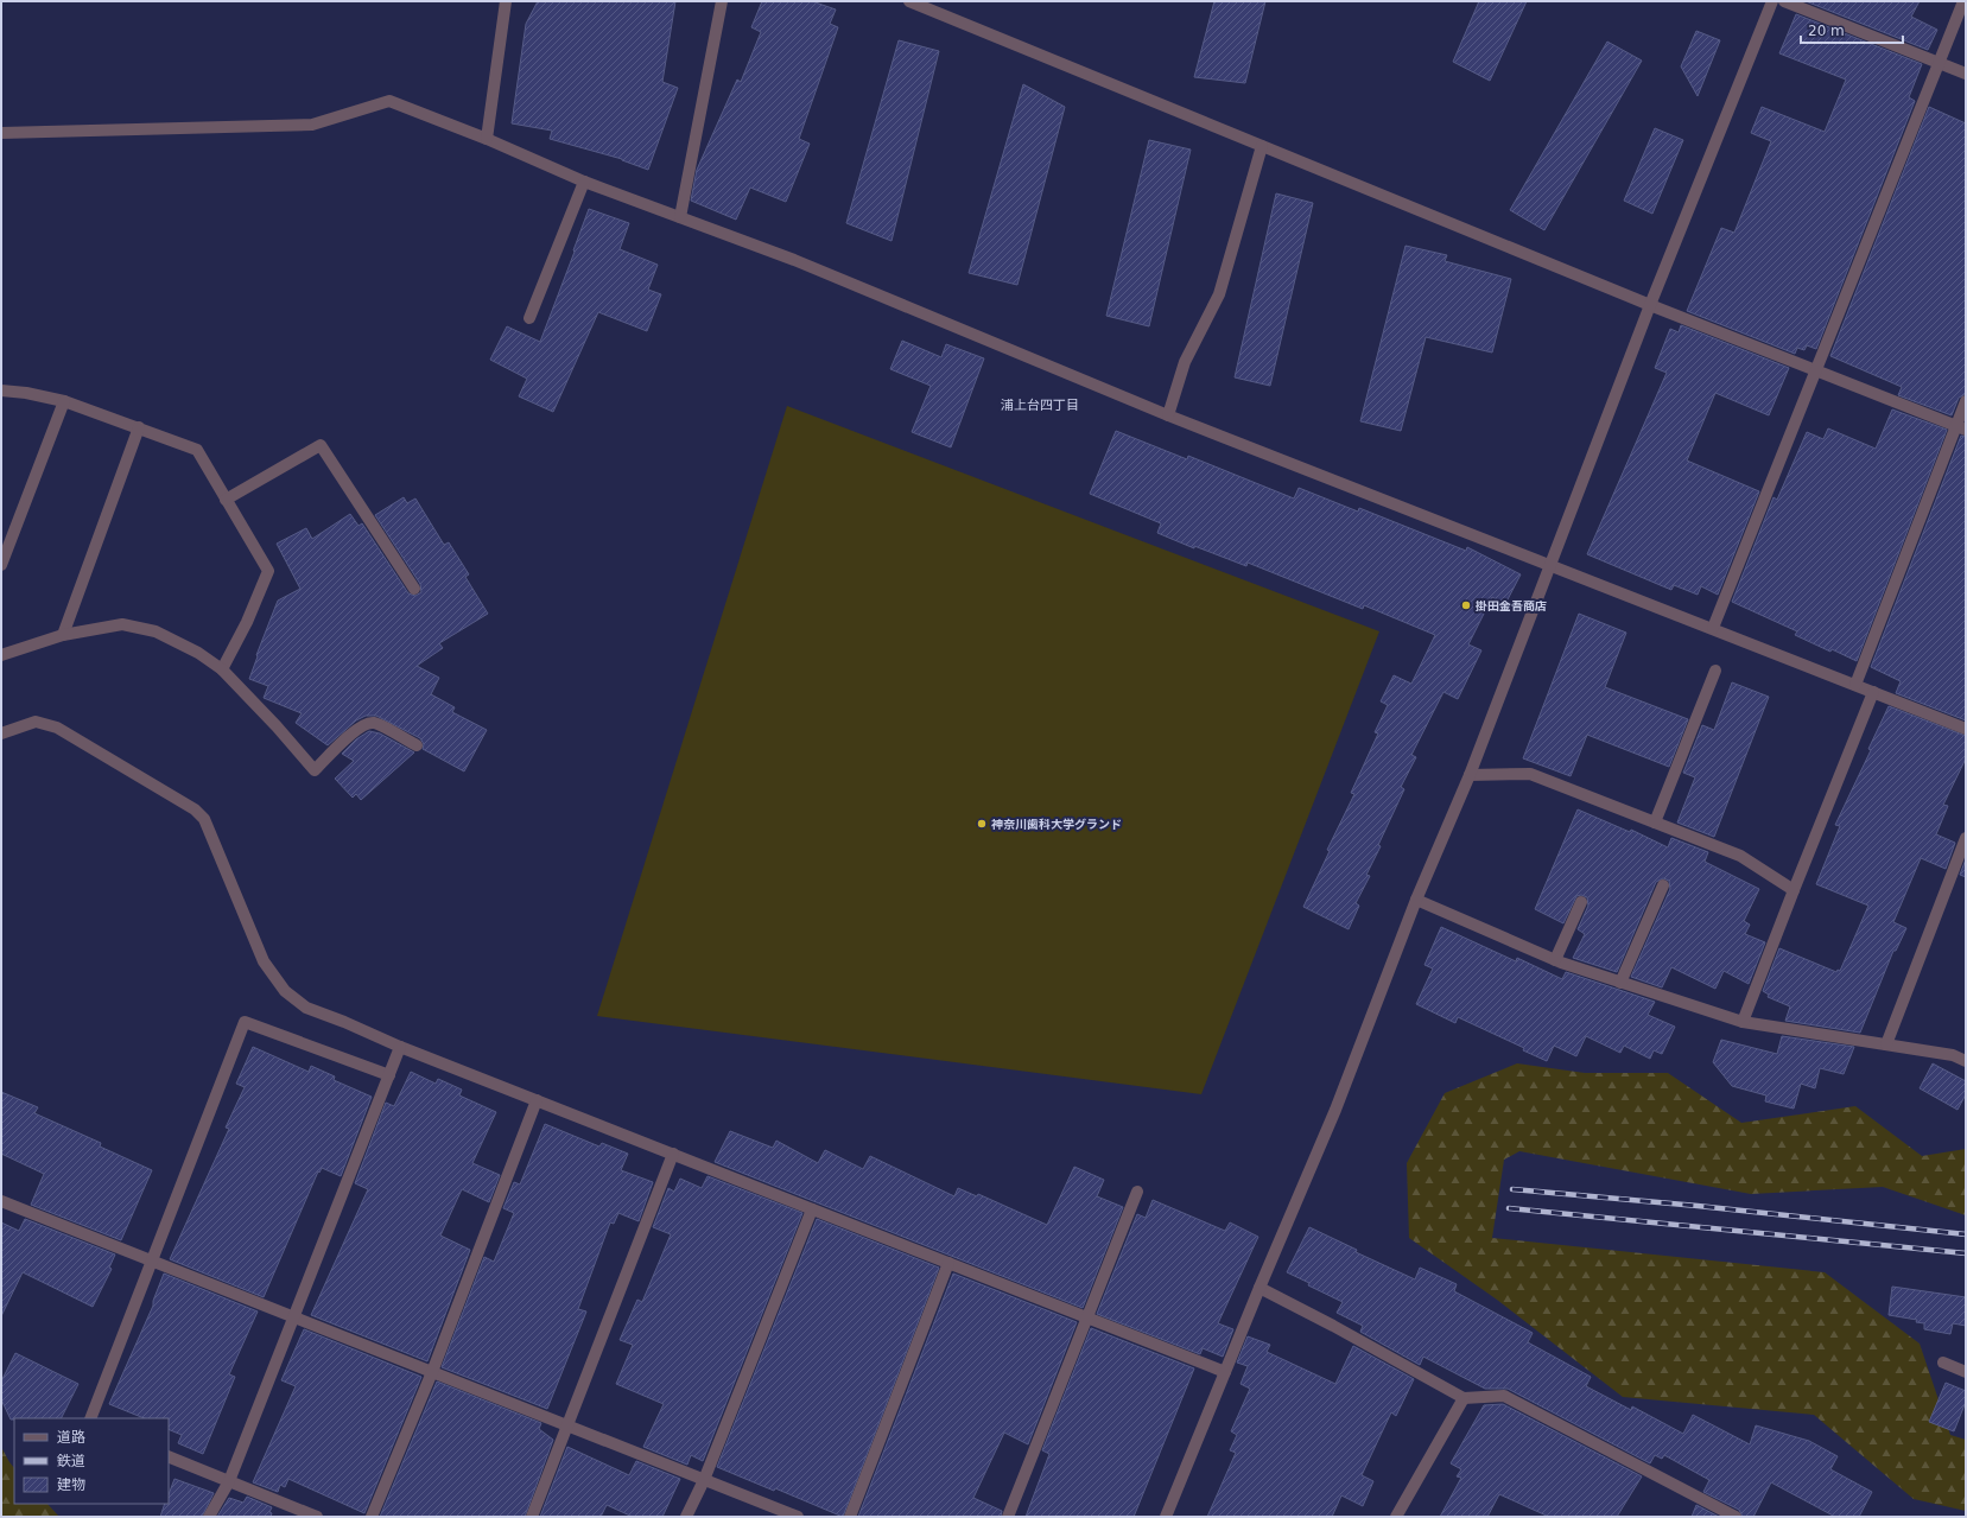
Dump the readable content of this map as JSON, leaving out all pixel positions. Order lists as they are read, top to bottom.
{
  "districts": ["浦上台四丁目"],
  "places": ["掛田金吾商店", "神奈川歯科大学グランド"],
  "legend": ["道路", "鉄道", "建物"],
  "scale_bar": "20 m"
}
